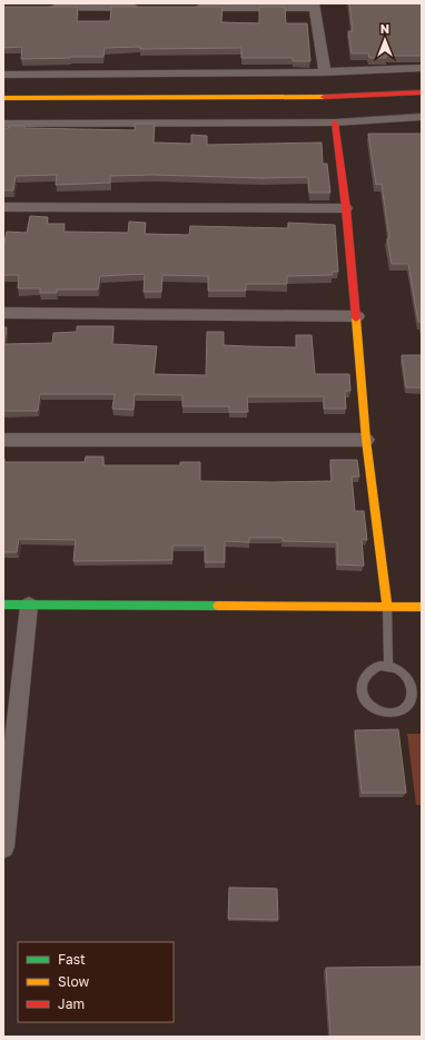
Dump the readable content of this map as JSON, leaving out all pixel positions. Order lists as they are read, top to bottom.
{
  "legend": ["Fast", "Slow", "Jam"],
  "north": "top"
}
